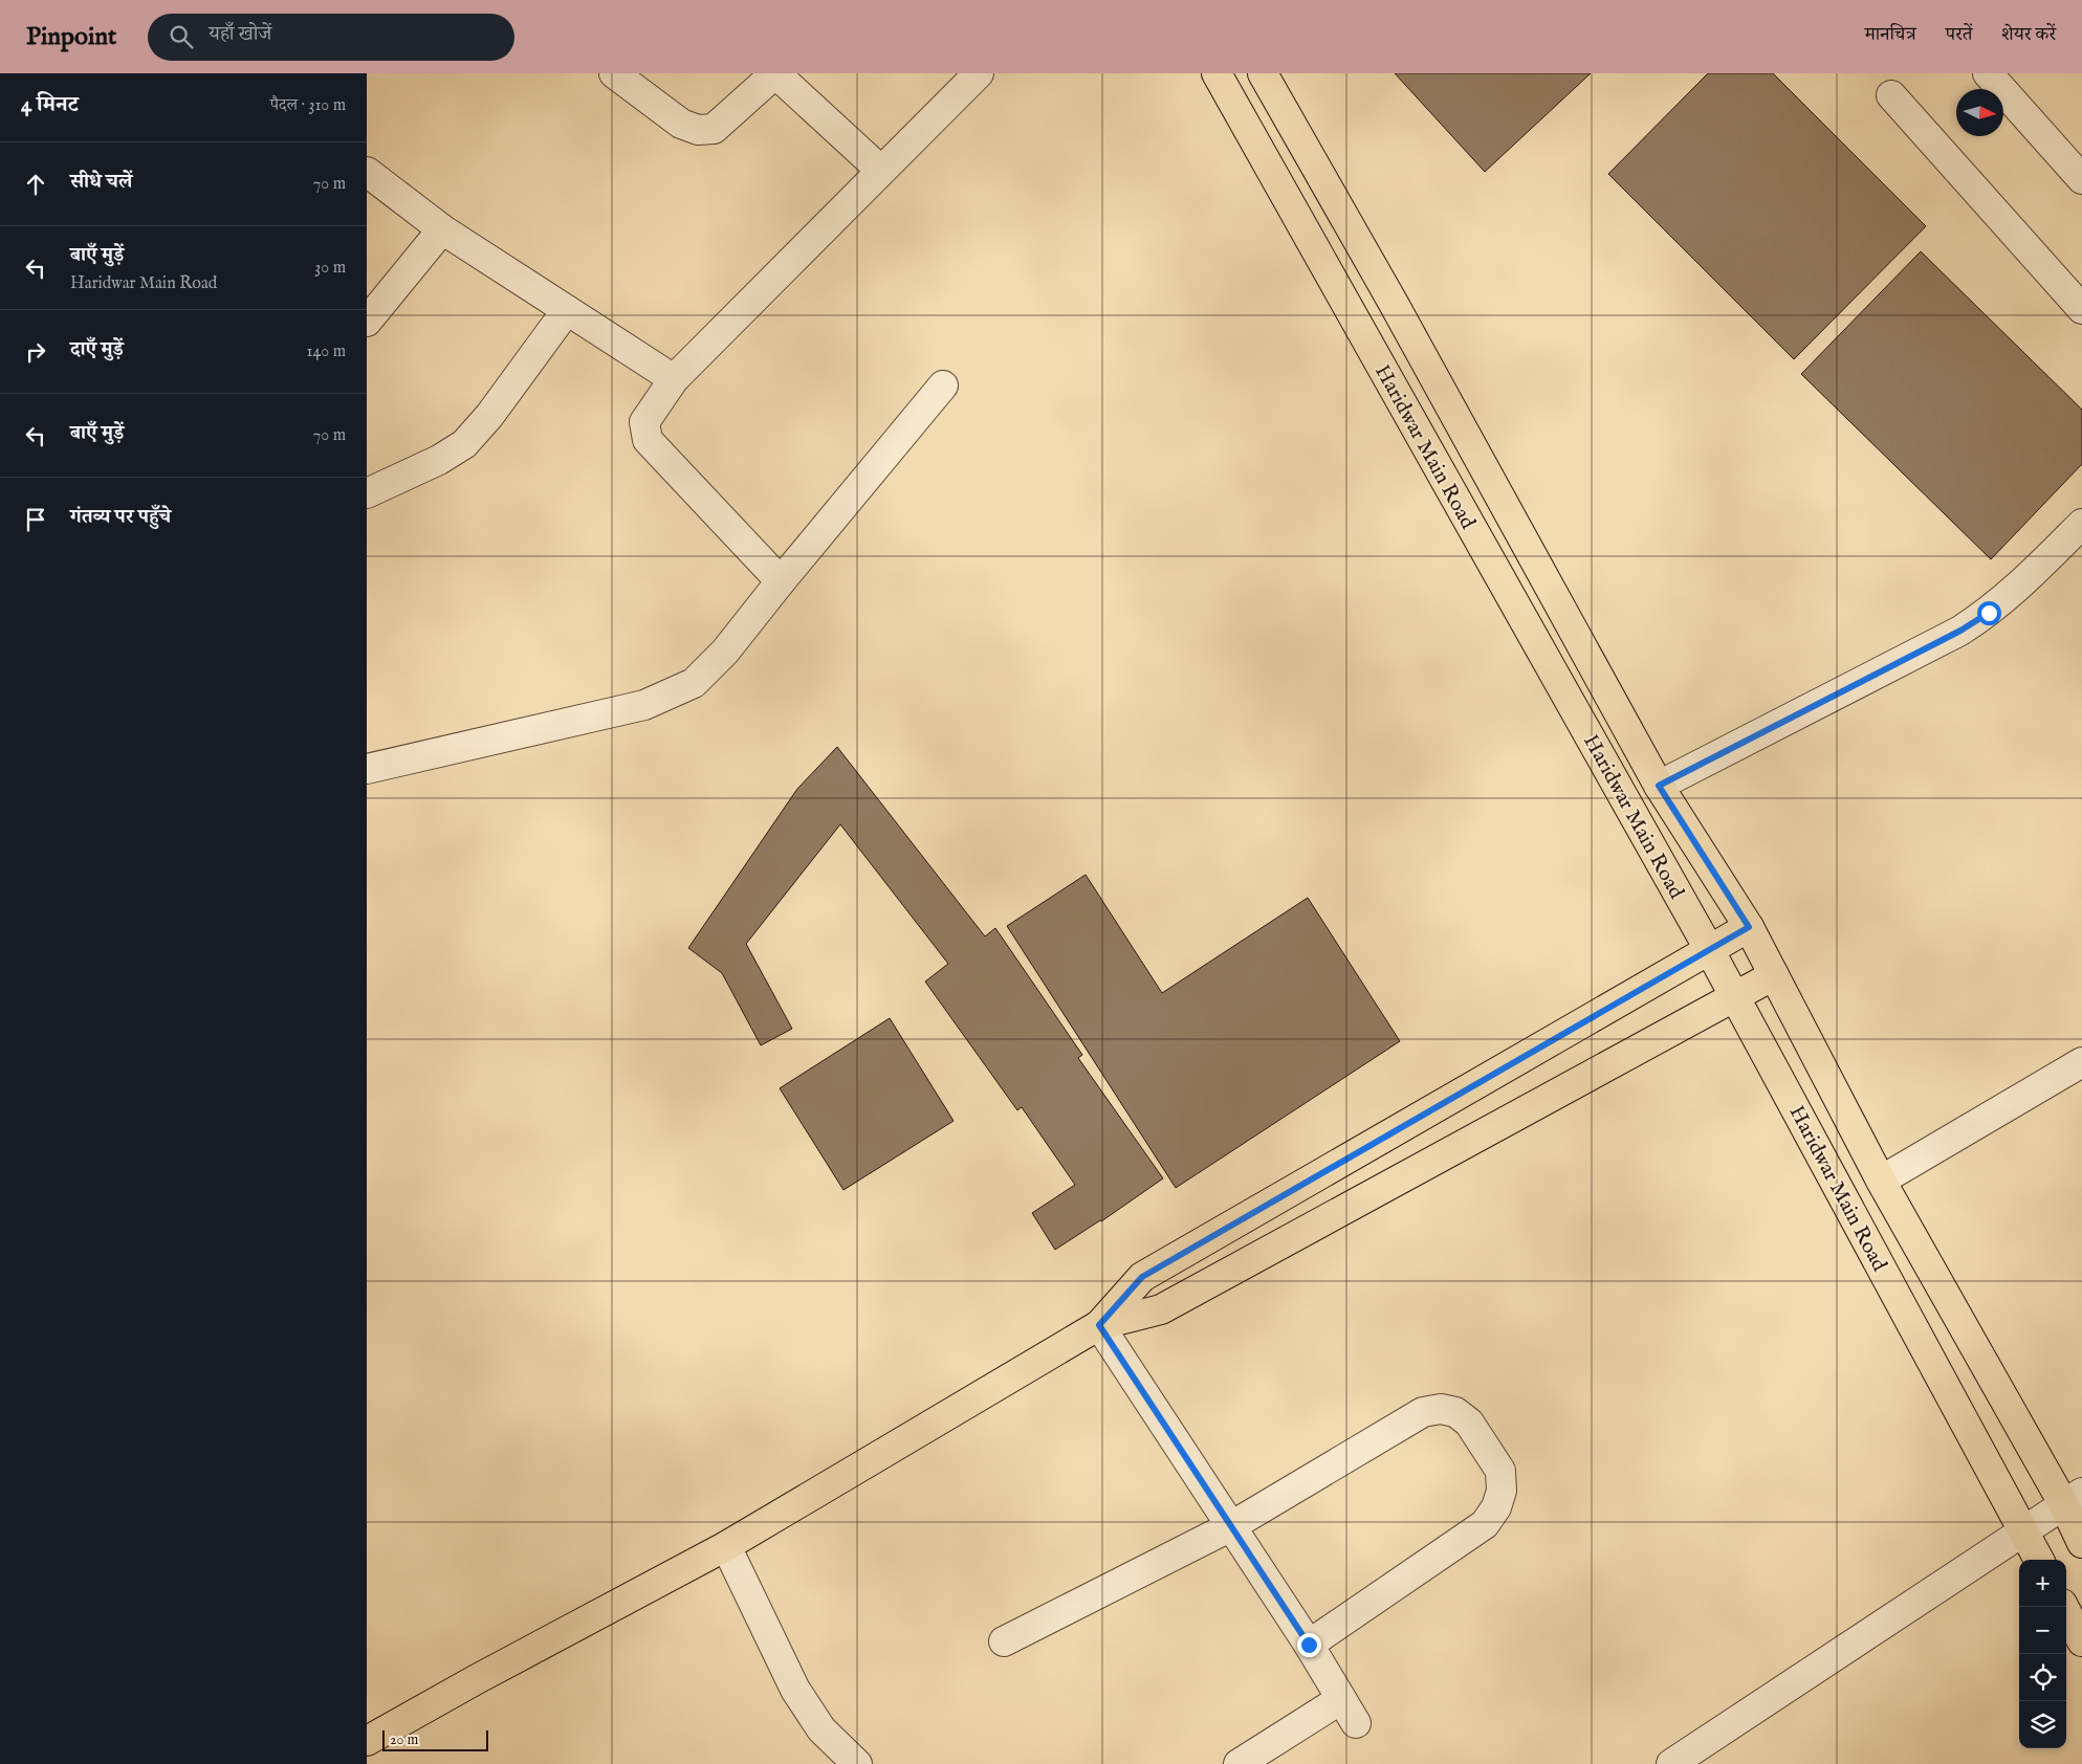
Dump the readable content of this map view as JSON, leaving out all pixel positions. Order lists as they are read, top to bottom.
{
  "streets": {
    "main road": ["Haridwar Main Road"]
  },
  "scale_bar": "20 m",
  "north": "right",
  "page": {
    "header": "Pinpoint",
    "search": "यहाँ खोजें",
    "nav": ["मानचित्र", "परतें", "शेयर करें"],
    "heading": ["4 मिनट", "पैदल · 310 m"],
    "list": [
      ["सीधे चलें", "70 m"],
      ["बाएँ मुड़ें", "Haridwar Main Road", "30 m"],
      ["दाएँ मुड़ें", "140 m"],
      ["बाएँ मुड़ें", "70 m"],
      "गंतव्य पर पहुँचे"
    ],
    "map_buttons": ["+", "−"],
    "scale": "20 m"
  }
}
